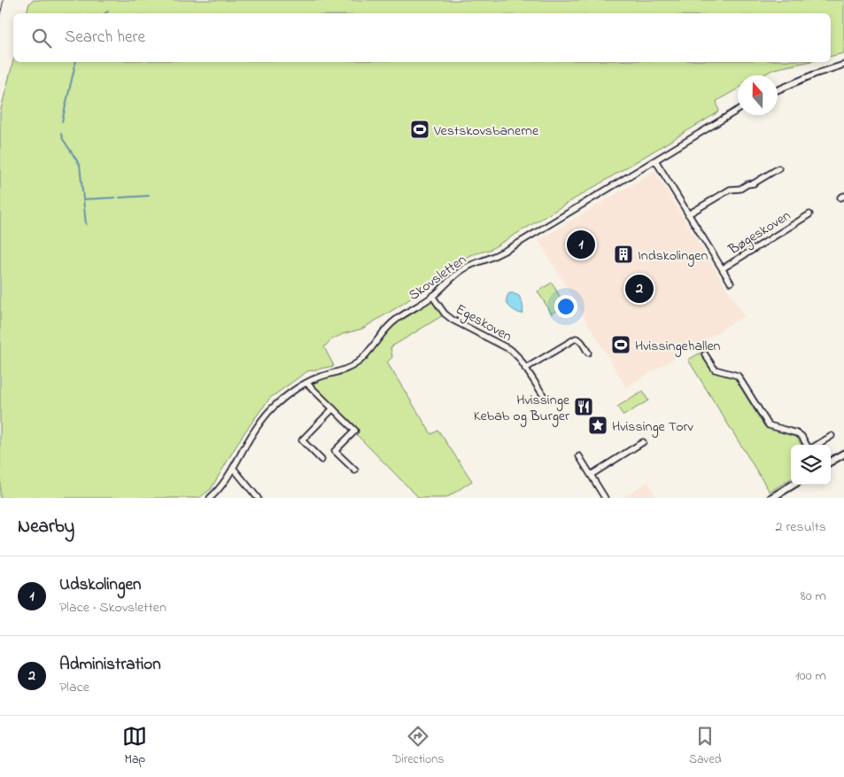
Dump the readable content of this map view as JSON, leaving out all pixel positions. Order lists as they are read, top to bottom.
{
  "streets": {
    "street": ["Bøgeskoven", "Skovsletten", "Egeskoven"]
  },
  "crossings": [
    ["Bøgeskoven", "Skovsletten"],
    ["Skovsletten", "Egeskoven"]
  ],
  "places": {
    "sports": ["Vestskovsbanerne", "Hvissingehallen"],
    "building": ["Indskolingen"],
    "restaurant": ["Hvissinge Kebab og Burger"],
    "place": ["Hvissinge Torv"]
  },
  "north": "top",
  "page": {
    "search": "Search here",
    "pins": ["1", "2"],
    "heading": ["Nearby", "2 results"],
    "list": [
      {
        "mark": "1",
        "name": "Udskolingen",
        "note": "Place · Skovsletten",
        "value": "80 m"
      },
      {
        "mark": "2",
        "name": "Administration",
        "note": "Place",
        "value": "100 m"
      }
    ],
    "nav": ["Map", "Directions", "Saved"]
  }
}
